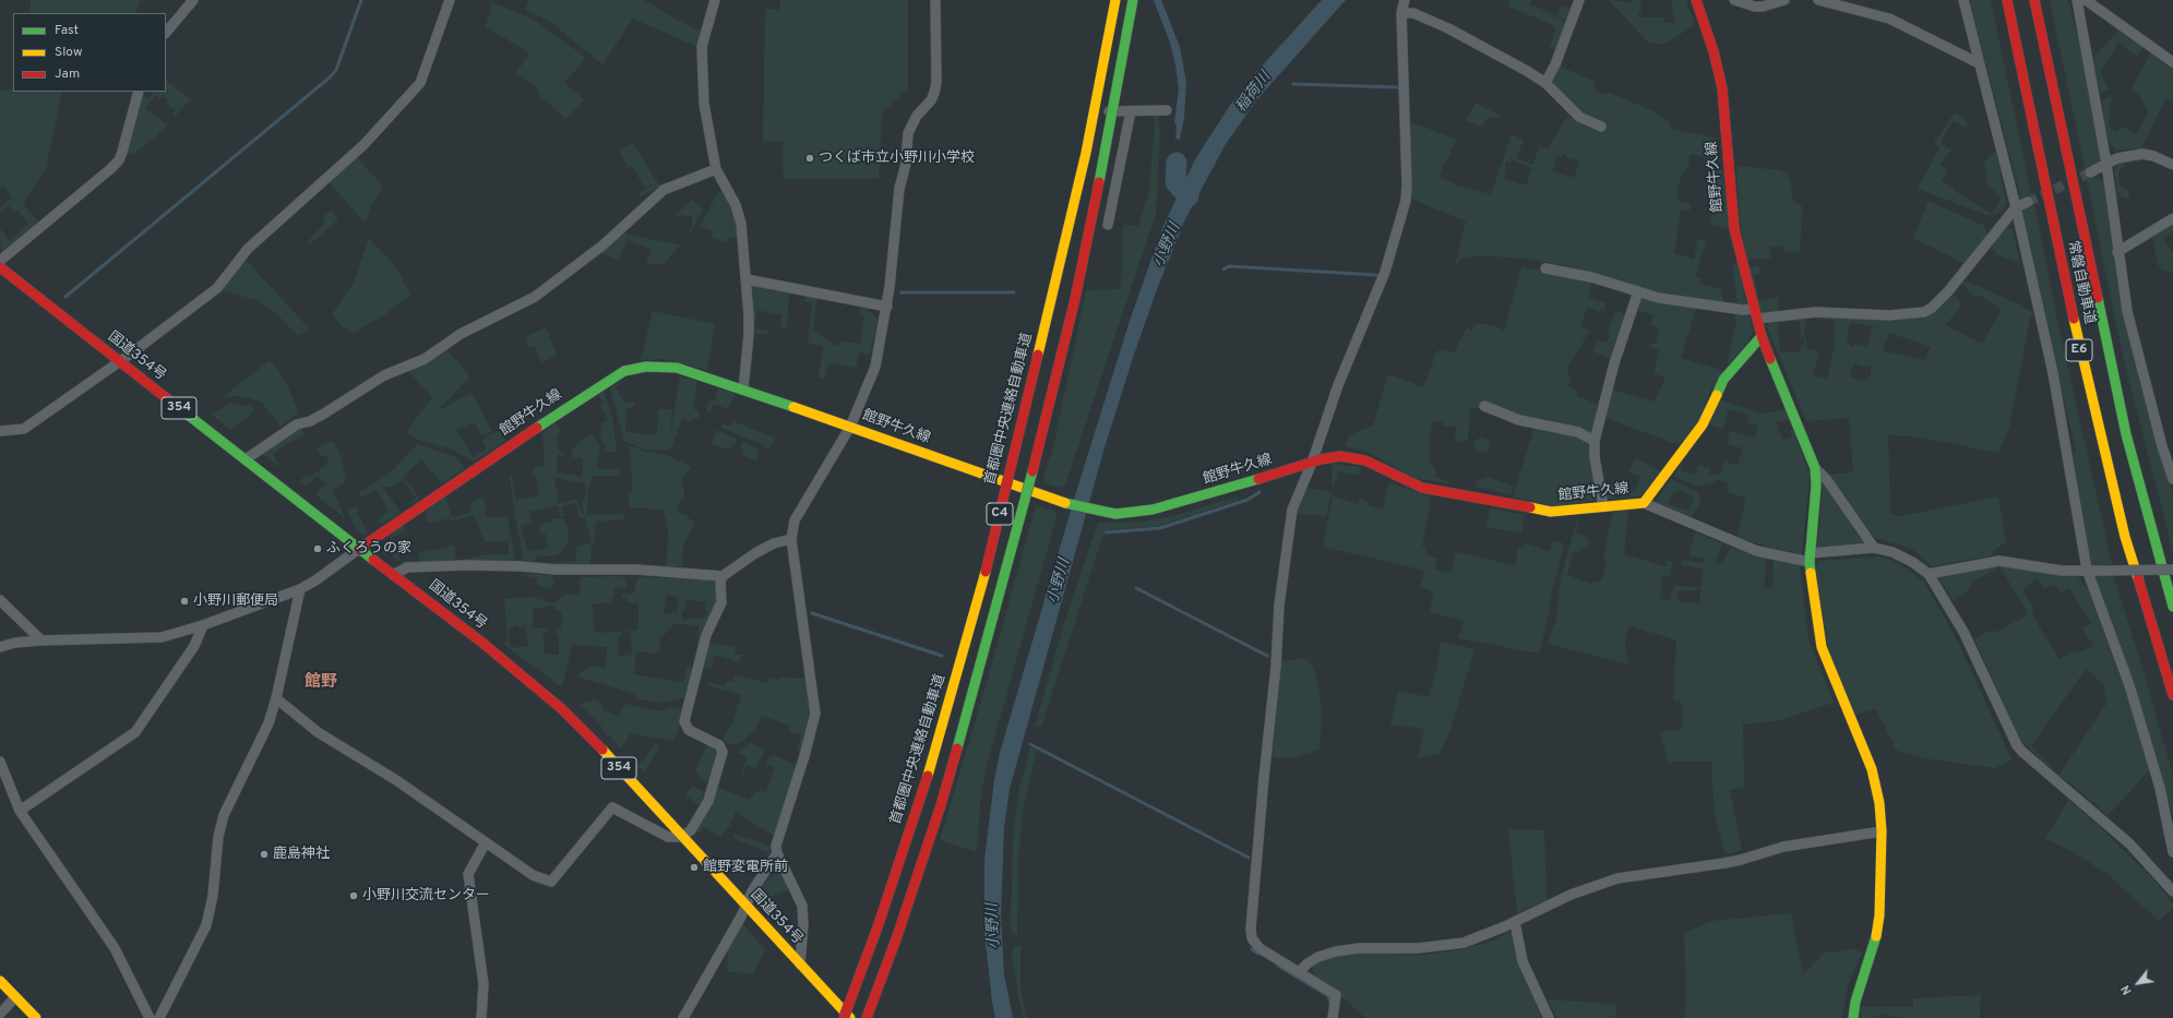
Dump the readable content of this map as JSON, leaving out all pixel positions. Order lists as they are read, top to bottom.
{
  "streets": {
    "main road": [
      "館野牛久線",
      "常磐自動車道",
      "E6",
      "国道354号",
      "354",
      "首都圏中央連絡自動車道",
      "C4"
    ]
  },
  "crossings": [
    ["館野牛久線", "国道354号"]
  ],
  "districts": ["館野"],
  "water": ["稲荷川", "小野川"],
  "places": [
    "つくば市立小野川小学校",
    "ふくろうの家",
    "小野川郵便局",
    "鹿島神社",
    "館野変電所前",
    "小野川交流センター"
  ],
  "legend": ["Fast", "Slow", "Jam"],
  "north": "bottom left"
}
